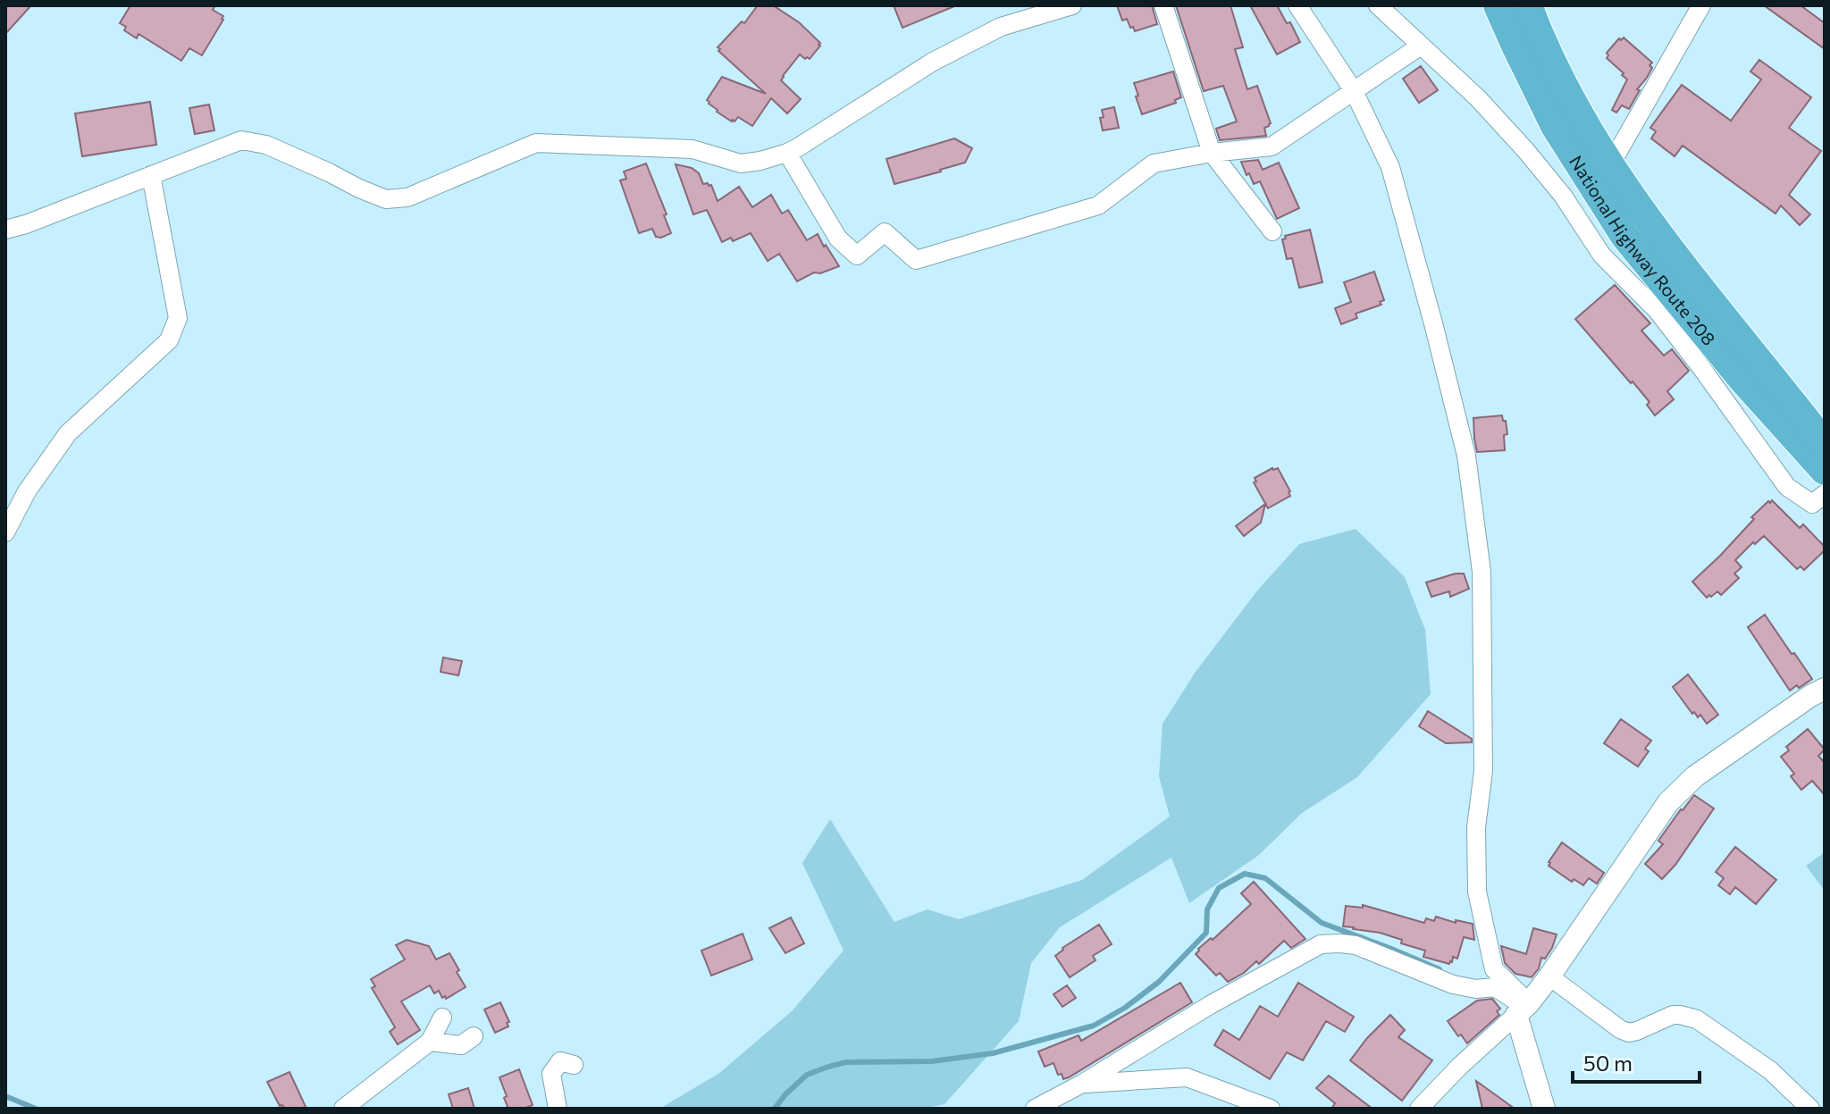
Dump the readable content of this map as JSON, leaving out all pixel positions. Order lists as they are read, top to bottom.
{
  "streets": {
    "highway": ["National Highway Route 208"]
  },
  "scale_bar": "50 m"
}
